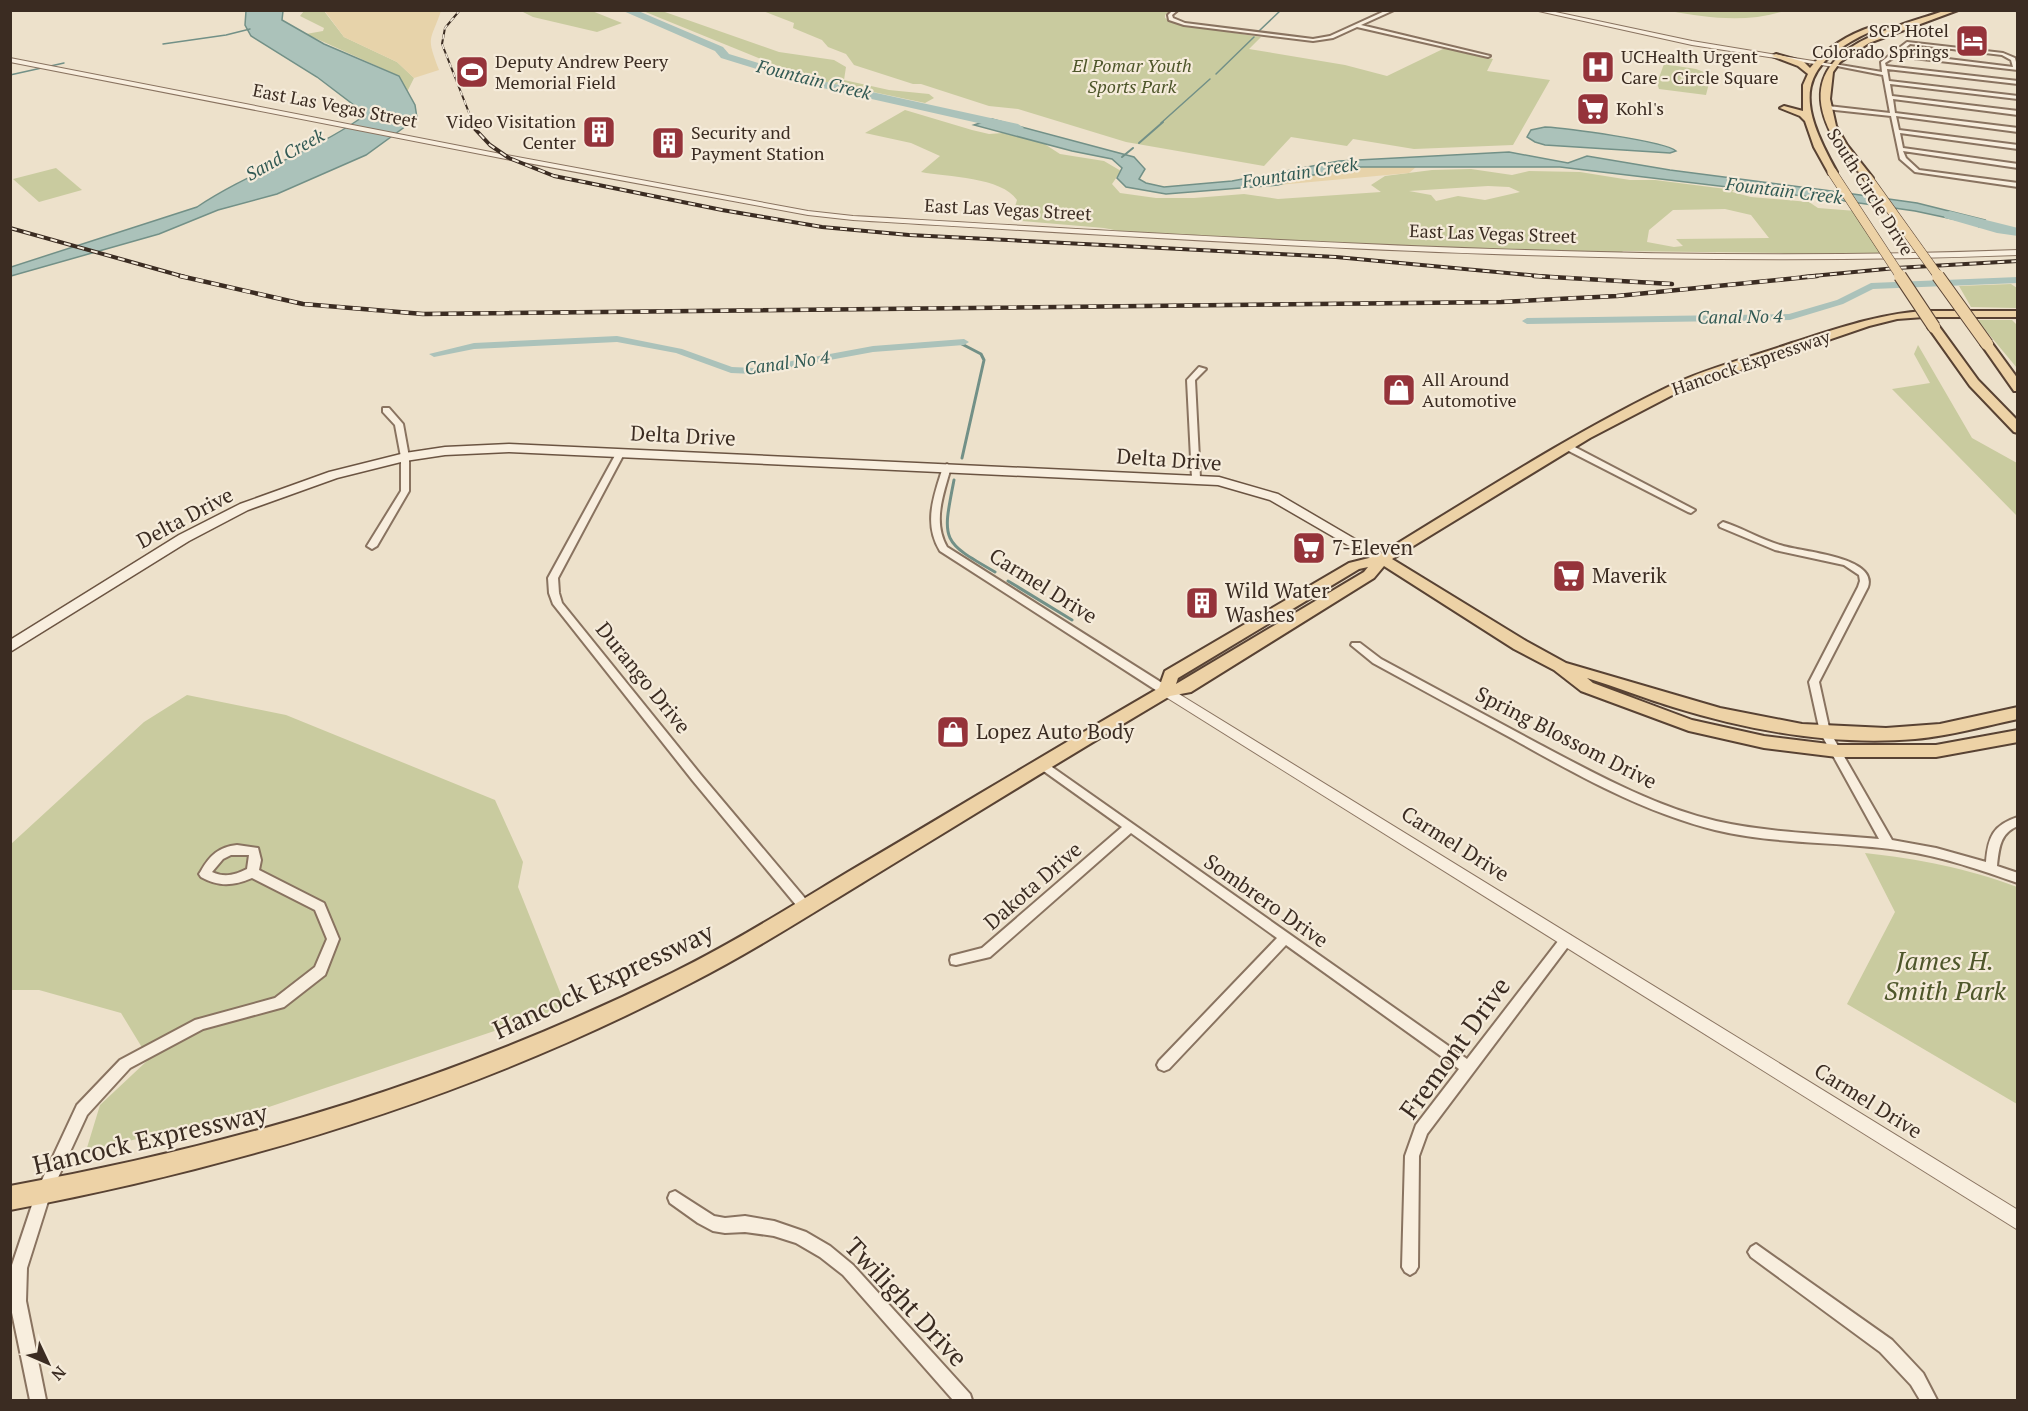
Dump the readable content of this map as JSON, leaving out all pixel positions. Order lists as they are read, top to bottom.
{
  "streets": {
    "main road": ["South Circle Drive", "Hancock Expressway", "Delta Drive"],
    "street": [
      "East Las Vegas Street",
      "Carmel Drive",
      "Durango Drive",
      "Spring Blossom Drive",
      "Dakota Drive",
      "Sombrero Drive",
      "Fremont Drive",
      "Twilight Drive"
    ]
  },
  "crossings": [
    ["Hancock Expressway", "Delta Drive"],
    ["Hancock Expressway", "Carmel Drive"],
    ["Hancock Expressway", "Durango Drive"],
    ["Hancock Expressway", "Sombrero Drive"],
    ["Delta Drive", "Carmel Drive"],
    ["Delta Drive", "Durango Drive"],
    ["Carmel Drive", "Fremont Drive"],
    ["Dakota Drive", "Sombrero Drive"],
    ["Sombrero Drive", "Fremont Drive"]
  ],
  "water": ["Fountain Creek", "Sand Creek", "Canal No 4"],
  "parks": ["El Pomar Youth Sports Park", "James H. Smith Park"],
  "places": {
    "hotel": ["SCP Hotel Colorado Springs"],
    "hospital": ["UCHealth Urgent Care - Circle Square"],
    "sports": ["Deputy Andrew Peery Memorial Field"],
    "supermarket": ["Kohl's", "7-Eleven", "Maverik"],
    "building": ["Video Visitation Center", "Security and Payment Station", "Wild Water Washes"],
    "shop": ["All Around Automotive", "Lopez Auto Body"]
  },
  "north": "bottom right"
}
